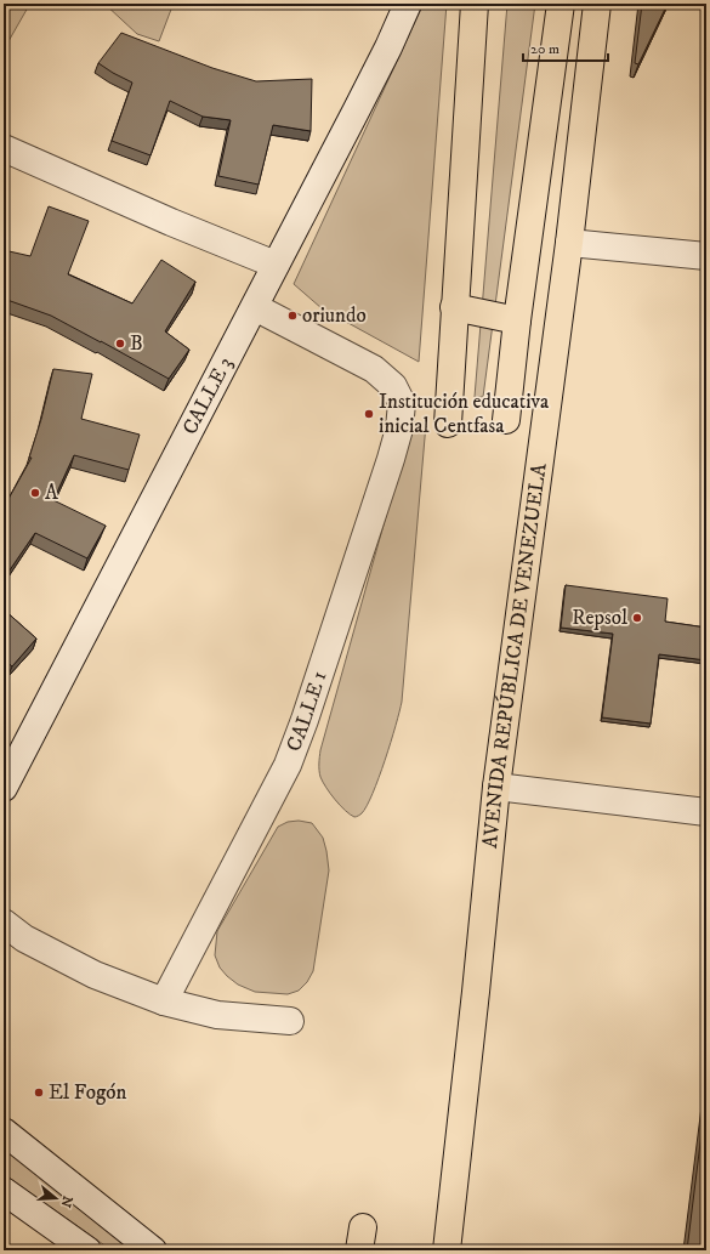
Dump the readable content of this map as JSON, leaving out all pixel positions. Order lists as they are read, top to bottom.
{
  "streets": {
    "main road": ["AVENIDA REPÚBLICA DE VENEZUELA"],
    "street": ["CALLE 3", "CALLE 1"]
  },
  "crossings": [
    ["CALLE 3", "CALLE 1"]
  ],
  "places": [
    "oriundo",
    "B",
    "Institución educativa inicial Centfasa",
    "A",
    "Repsol",
    "El Fogón"
  ],
  "scale_bar": "20 m",
  "north": "right"
}
